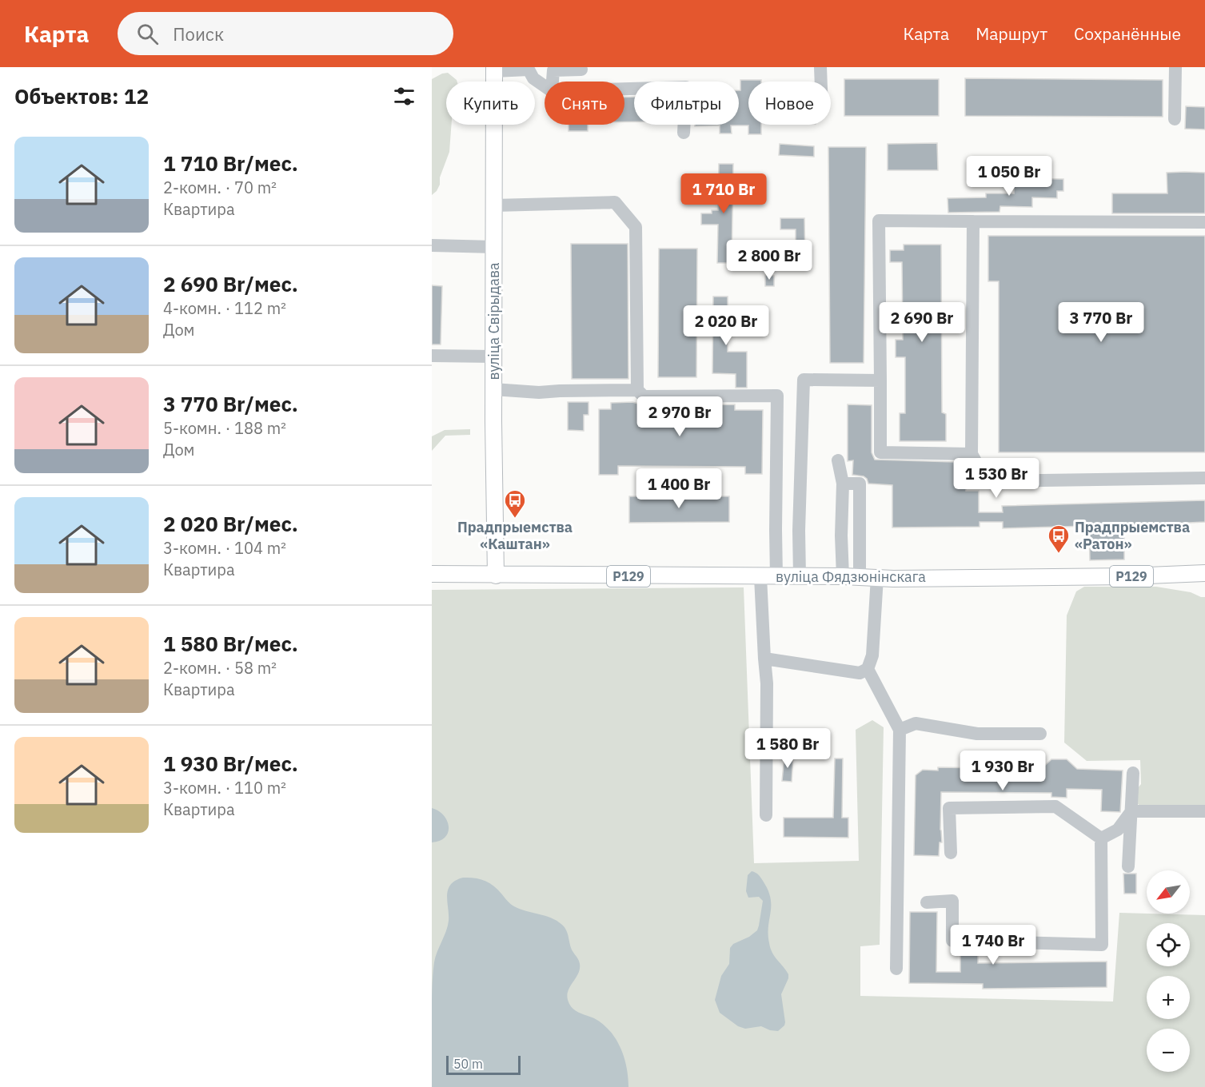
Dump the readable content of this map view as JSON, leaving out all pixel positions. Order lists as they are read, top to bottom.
{
  "streets": {
    "main road": ["вуліца Свірыдава", "Р129", "вуліца Фядзюнінскага"]
  },
  "crossings": [
    ["вуліца Свірыдава", "Р129"],
    ["вуліца Свірыдава", "вуліца Фядзюнінскага"],
    ["Р129", "вуліца Фядзюнінскага"]
  ],
  "places": {
    "bus stop": ["Прадпрыемства «Каштан»", "Прадпрыемства «Ратон»"]
  },
  "scale_bar": "50 m",
  "north": "bottom left",
  "page": {
    "header": "Карта",
    "search": "Поиск",
    "nav": ["Карта", "Маршрут", "Сохранённые"],
    "heading": "Объектов: 12",
    "chip": [
      "Купить",
      "Снять",
      "Фильтры",
      "Новое"
    ],
    "list": [
      {
        "name": "1 710 Br/мес.",
        "note": "2-комн. · 70 m² · Квартира"
      },
      {
        "name": "2 690 Br/мес.",
        "note": "4-комн. · 112 m² · Дом"
      },
      {
        "name": "3 770 Br/мес.",
        "note": "5-комн. · 188 m² · Дом"
      },
      {
        "name": "2 020 Br/мес.",
        "note": "3-комн. · 104 m² · Квартира"
      },
      {
        "name": "1 580 Br/мес.",
        "note": "2-комн. · 58 m² · Квартира"
      },
      {
        "name": "1 930 Br/мес.",
        "note": "3-комн. · 110 m² · Квартира"
      }
    ],
    "price": [
      "1 050 Br",
      "1 710 Br",
      "2 800 Br",
      "2 690 Br",
      "3 770 Br",
      "2 020 Br",
      "2 970 Br",
      "1 530 Br",
      "1 400 Br",
      "1 580 Br",
      "1 930 Br",
      "1 740 Br"
    ],
    "map_buttons": ["+", "−"],
    "scale": "50 m"
  }
}
